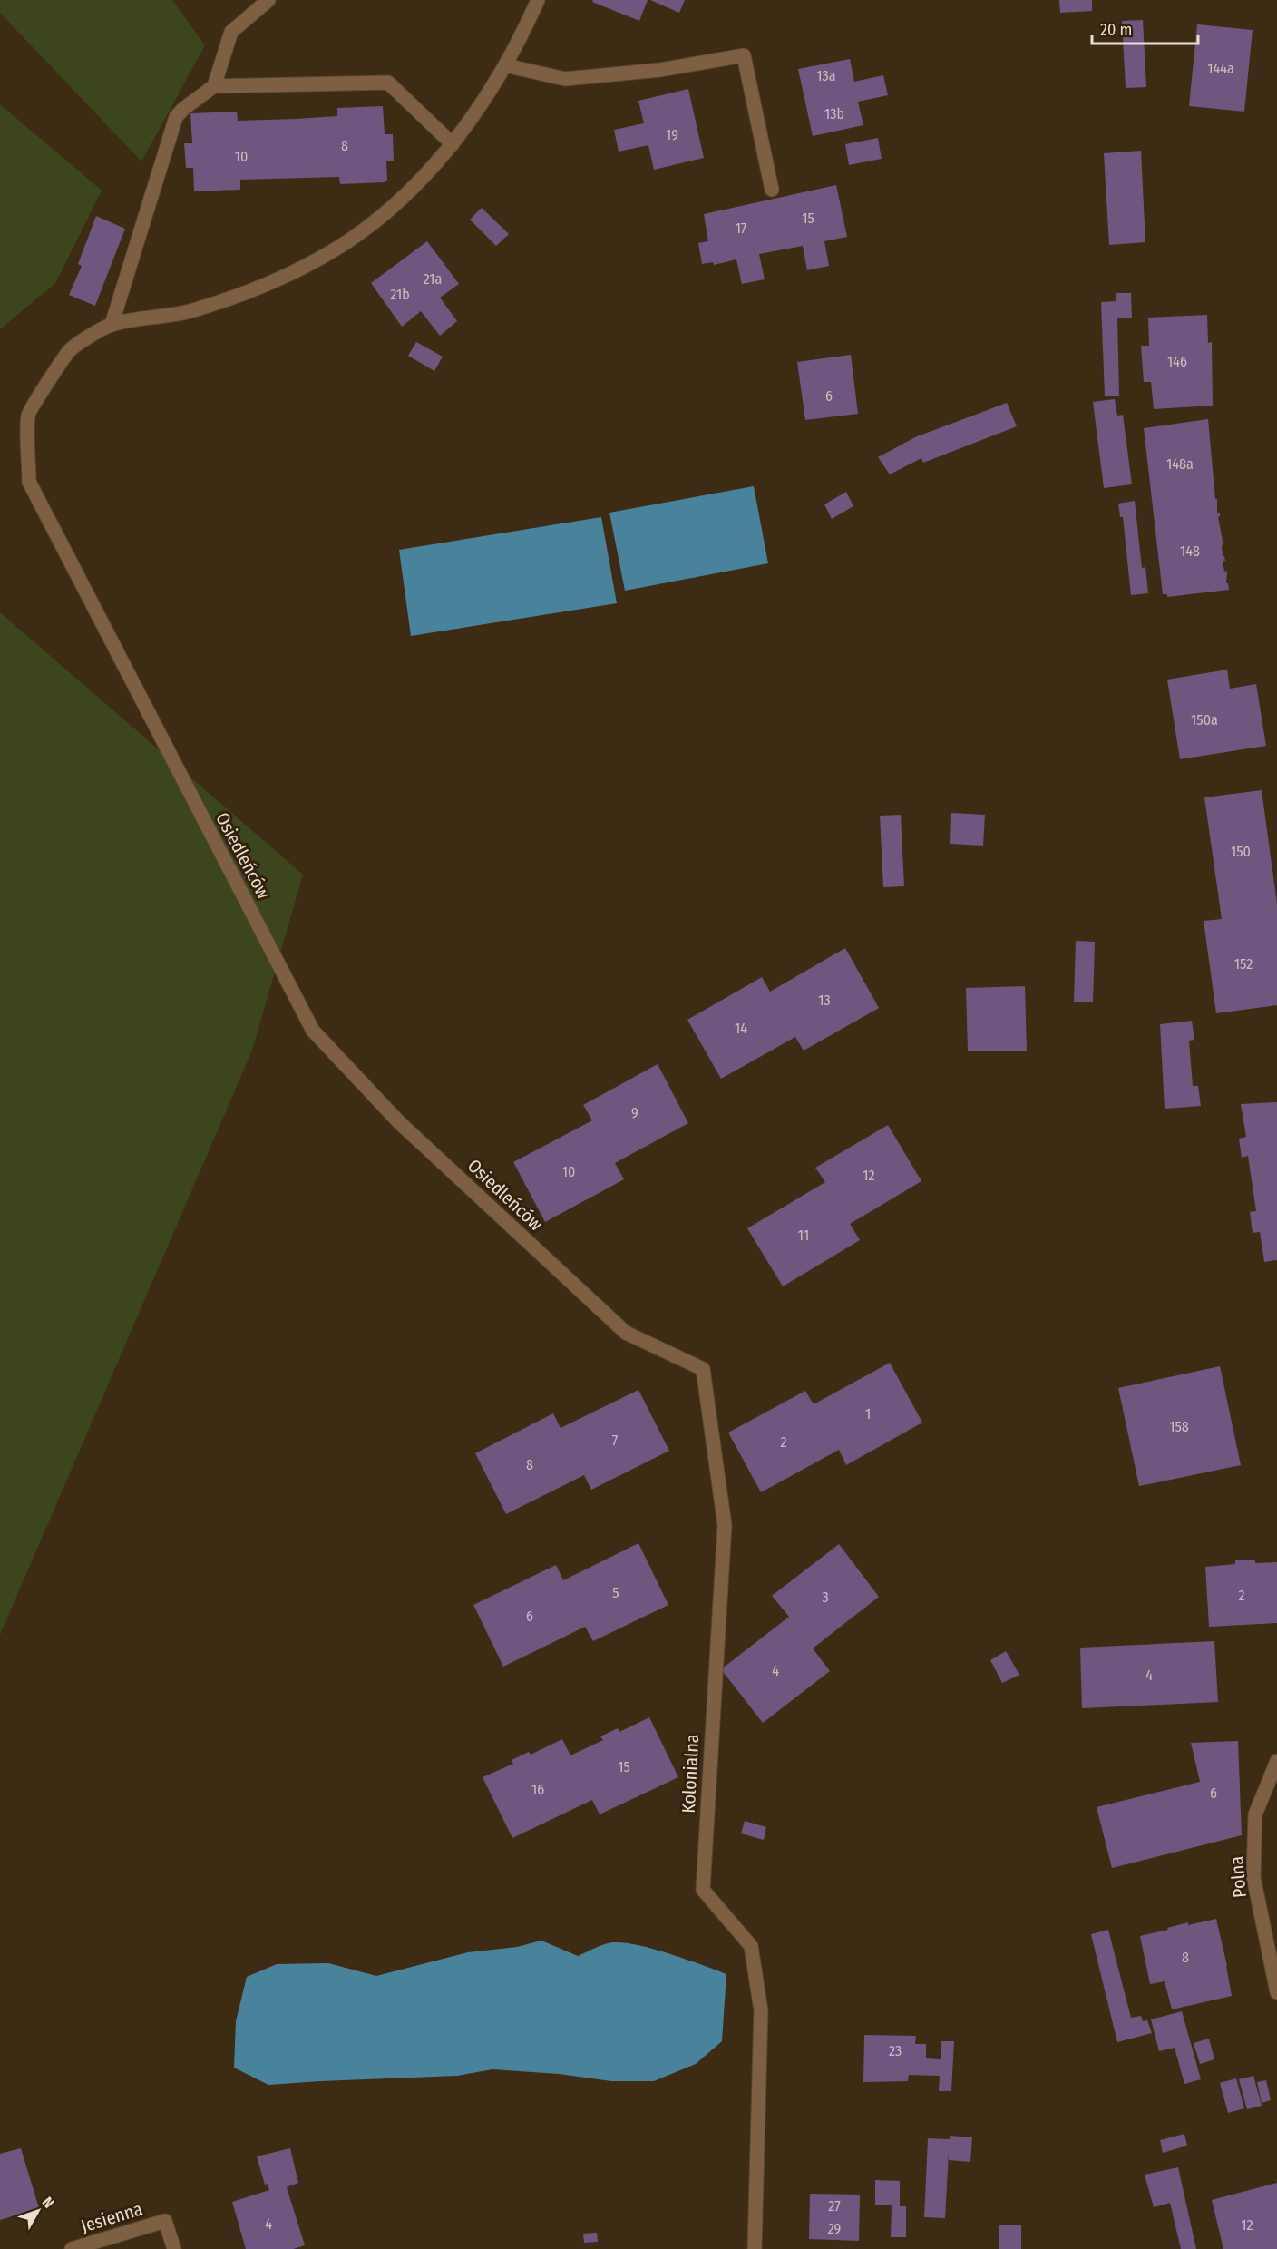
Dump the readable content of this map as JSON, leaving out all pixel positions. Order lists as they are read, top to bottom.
{
  "streets": {
    "street": [
      "Osiedleńców",
      "Kolonialna",
      "Polna",
      "Jesienna"
    ]
  },
  "crossings": [
    ["Osiedleńców", "Kolonialna"]
  ],
  "house_numbers": [
    "144a",
    "13a",
    "13b",
    "19",
    "8",
    "10",
    "15",
    "17",
    "21a",
    "21b",
    "146",
    "6",
    "148a",
    "148",
    "150a",
    "150",
    "152",
    "13",
    "14",
    "9",
    "10",
    "12",
    "11",
    "1",
    "158",
    "7",
    "2",
    "8",
    "5",
    "2",
    "3",
    "6",
    "4",
    "4",
    "15",
    "16",
    "6",
    "8",
    "23",
    "27",
    "4",
    "12",
    "29"
  ],
  "scale_bar": "20 m",
  "north": "top right"
}
